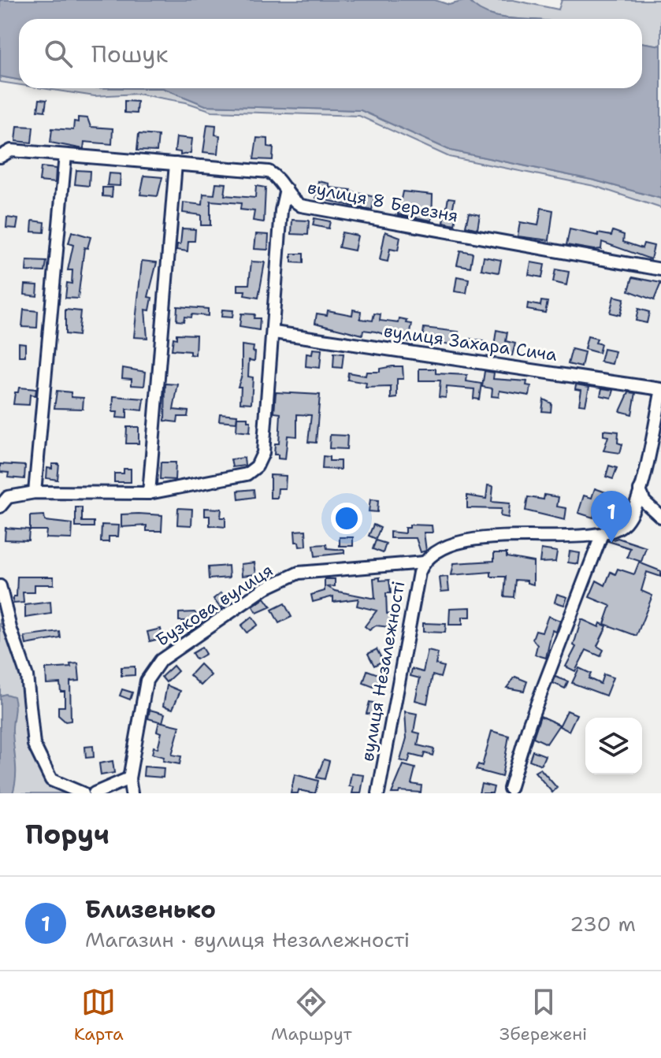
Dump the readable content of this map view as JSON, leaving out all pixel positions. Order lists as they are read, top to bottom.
{
  "streets": {
    "street": [
      "вулиця 8 Березня",
      "вулиця Захара Сича",
      "Бузкова вулиця",
      "вулиця Незалежності"
    ]
  },
  "crossings": [
    ["Бузкова вулиця", "вулиця Незалежності"]
  ],
  "page": {
    "search": "Пошук",
    "pins": "1",
    "heading": "Поруч",
    "list": [
      {
        "mark": "1",
        "name": "Близенько",
        "note": "Магазин · вулиця Незалежності",
        "value": "230 m"
      }
    ],
    "nav": ["Карта", "Маршрут", "Збережені"]
  }
}
